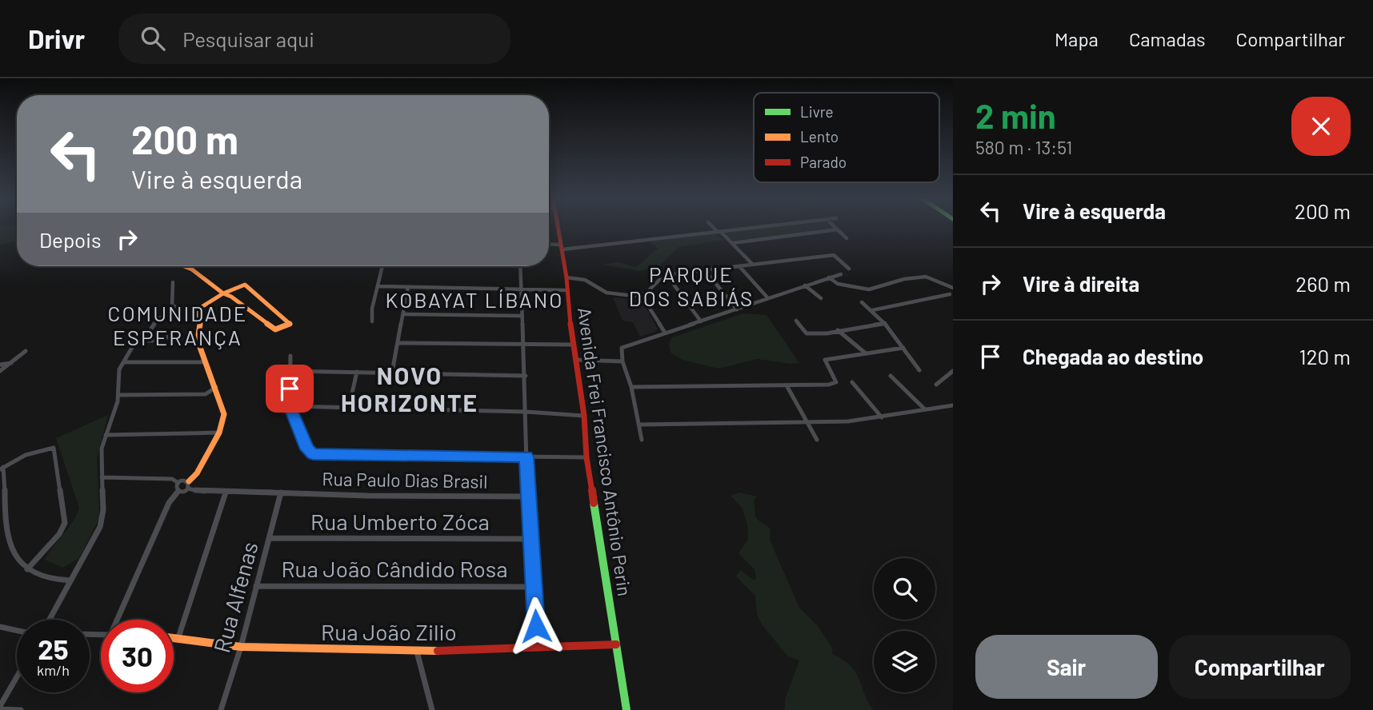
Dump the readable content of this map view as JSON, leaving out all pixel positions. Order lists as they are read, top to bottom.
{
  "streets": {
    "street": [
      "Avenida Frei Francisco Antônio Perin",
      "Rua Paulo Dias Brasil",
      "Rua Umberto Zóca",
      "Rua João Cândido Rosa",
      "Rua Alfenas",
      "Rua João Zilio"
    ]
  },
  "crossings": [
    ["Avenida Frei Francisco Antônio Perin", "Rua João Zilio"],
    ["Rua Paulo Dias Brasil", "Rua Alfenas"],
    ["Rua Umberto Zóca", "Rua Alfenas"],
    ["Rua João Cândido Rosa", "Rua Alfenas"],
    ["Rua Alfenas", "Rua João Zilio"]
  ],
  "districts": [
    "PARQUE DOS SABIÁS",
    "KOBAYAT LÍBANO",
    "COMUNIDADE ESPERANÇA",
    "NOVO HORIZONTE"
  ],
  "legend": ["Livre", "Lento", "Parado"],
  "page": {
    "header": "Drivr",
    "search": "Pesquisar aqui",
    "nav": ["Mapa", "Camadas", "Compartilhar"],
    "heading": ["2 min", "580 m · 13:51"],
    "turn": ["200 m", "Vire à esquerda"],
    "list": [
      {
        "name": "Vire à esquerda",
        "value": "200 m"
      },
      {
        "name": "Vire à direita",
        "value": "260 m"
      },
      {
        "name": "Chegada ao destino",
        "value": "120 m"
      }
    ],
    "then": "Depois",
    "speed": "25 km/h",
    "limit": "30",
    "buttons": ["Sair", "Compartilhar"]
  }
}
